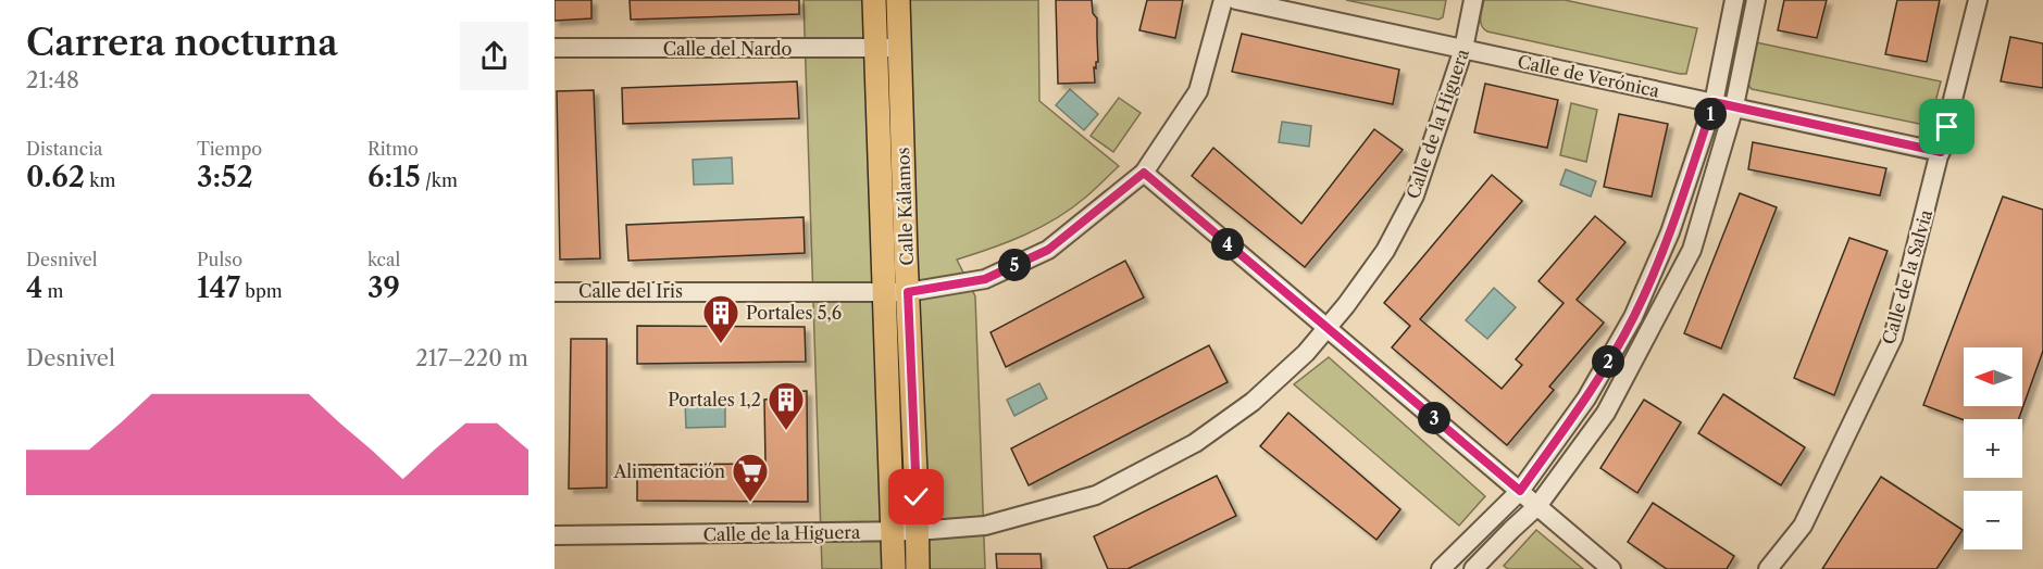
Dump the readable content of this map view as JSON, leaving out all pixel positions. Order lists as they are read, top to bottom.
{
  "streets": {
    "main road": ["Calle Kálamos"],
    "street": [
      "Calle del Nardo",
      "Calle de Verónica",
      "Calle de la Higuera",
      "Calle de la Salvia",
      "Calle del Iris"
    ]
  },
  "crossings": [
    ["Calle del Nardo", "Calle Kálamos"],
    ["Calle de Verónica", "Calle de la Higuera"],
    ["Calle de Verónica", "Calle de la Salvia"],
    ["Calle de la Higuera", "Calle Kálamos"],
    ["Calle Kálamos", "Calle del Iris"]
  ],
  "places": {
    "building": ["Portales 5,6", "Portales 1,2"],
    "supermarket": ["Alimentación"]
  },
  "north": "left",
  "page": {
    "heading": ["Carrera nocturna", "21:48"],
    "pins": [
      "1",
      "4",
      "5",
      "2",
      "3"
    ],
    "stats": [
      ["Distancia", "0.62 km"],
      ["Tiempo", "3:52"],
      ["Ritmo", "6:15 /km"],
      ["Desnivel", "4 m"],
      ["Pulso", "147 bpm"],
      ["kcal", "39"]
    ],
    "chart": ["Desnivel", "217–220 m"],
    "map_buttons": ["+", "−"]
  }
}
